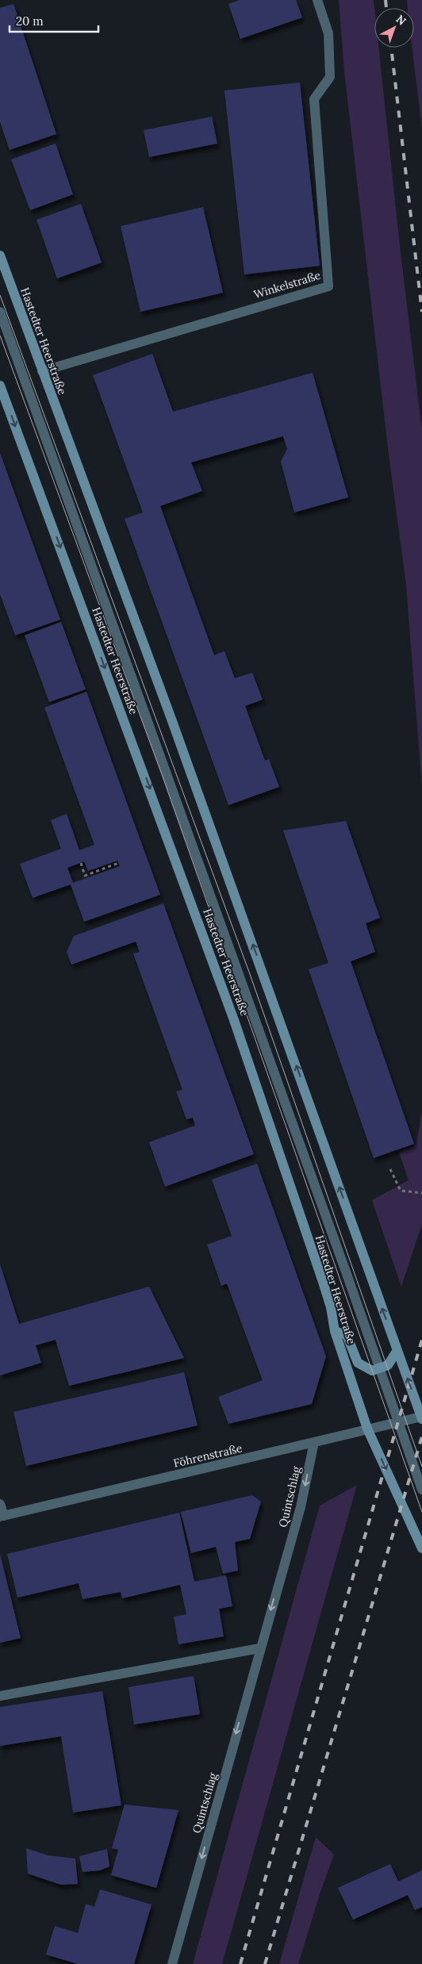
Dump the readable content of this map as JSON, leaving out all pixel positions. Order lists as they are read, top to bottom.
{
  "streets": {
    "main road": ["Hastedter Heerstraße"],
    "street": ["Winkelstraße", "Föhrenstraße", "Quintschlag"]
  },
  "crossings": [
    ["Winkelstraße", "Hastedter Heerstraße"],
    ["Hastedter Heerstraße", "Föhrenstraße"],
    ["Föhrenstraße", "Quintschlag"]
  ],
  "one_way": ["Quintschlag"],
  "scale_bar": "20 m",
  "north": "top right"
}
